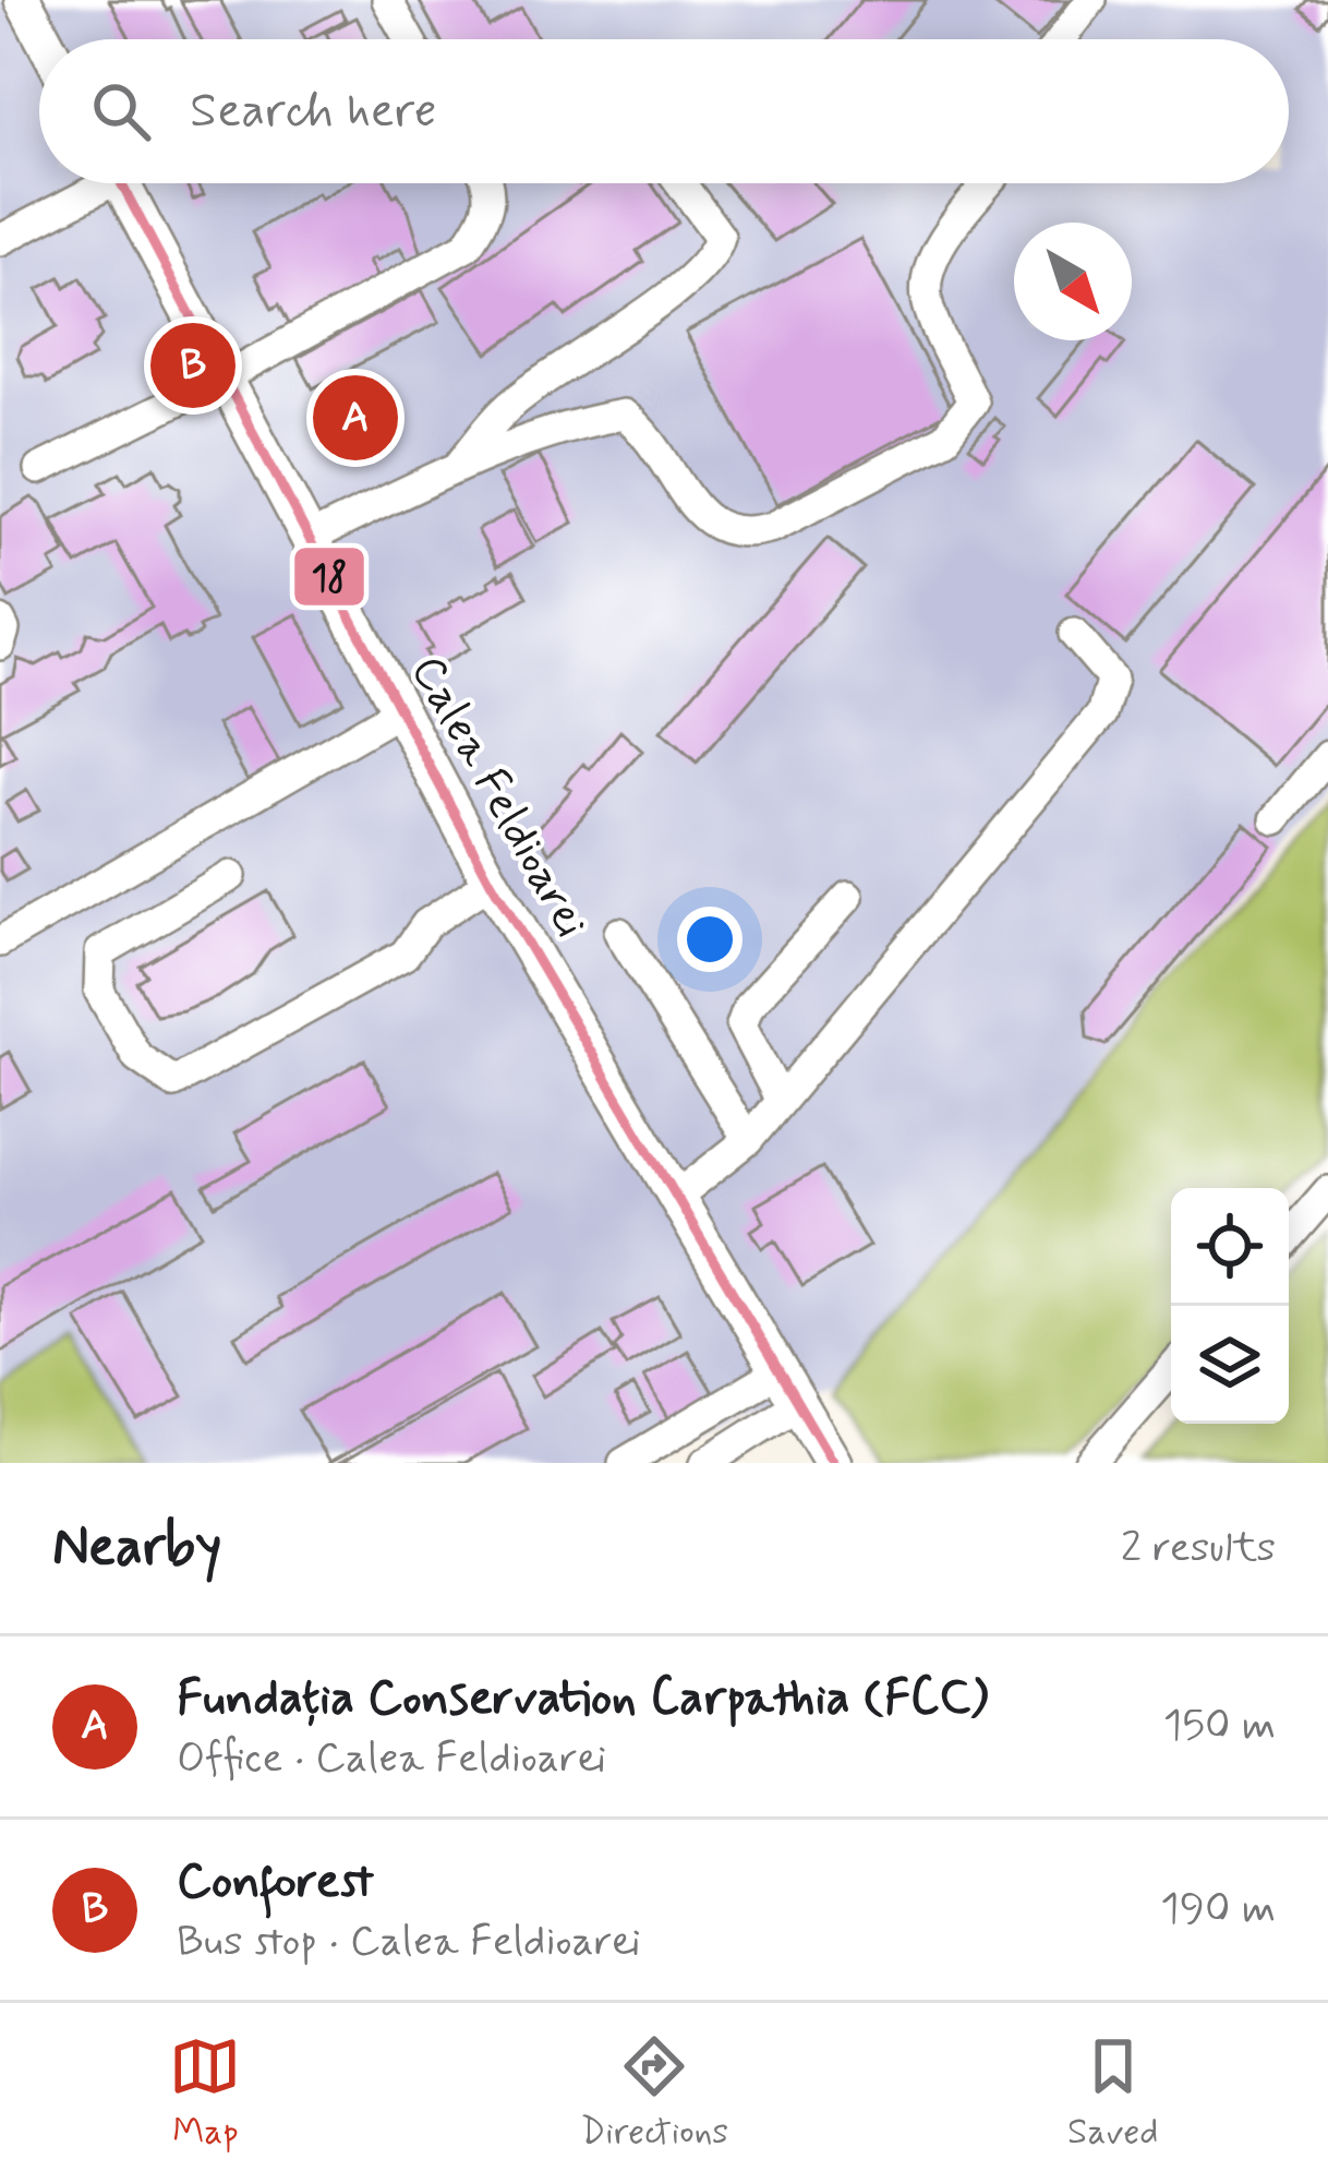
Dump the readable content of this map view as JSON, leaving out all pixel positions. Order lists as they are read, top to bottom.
{
  "streets": {
    "main road": ["Calea Feldioarei"]
  },
  "lines": ["transit line 18"],
  "north": "bottom right",
  "page": {
    "search": "Search here",
    "pins": ["B", "A"],
    "heading": ["Nearby", "2 results"],
    "list": [
      {
        "mark": "A",
        "name": "Fundația Conservation Carpathia (FCC)",
        "note": "Office · Calea Feldioarei",
        "value": "150 m"
      },
      {
        "mark": "B",
        "name": "Conforest",
        "note": "Bus stop · Calea Feldioarei",
        "value": "190 m"
      }
    ],
    "nav": ["Map", "Directions", "Saved"]
  }
}
